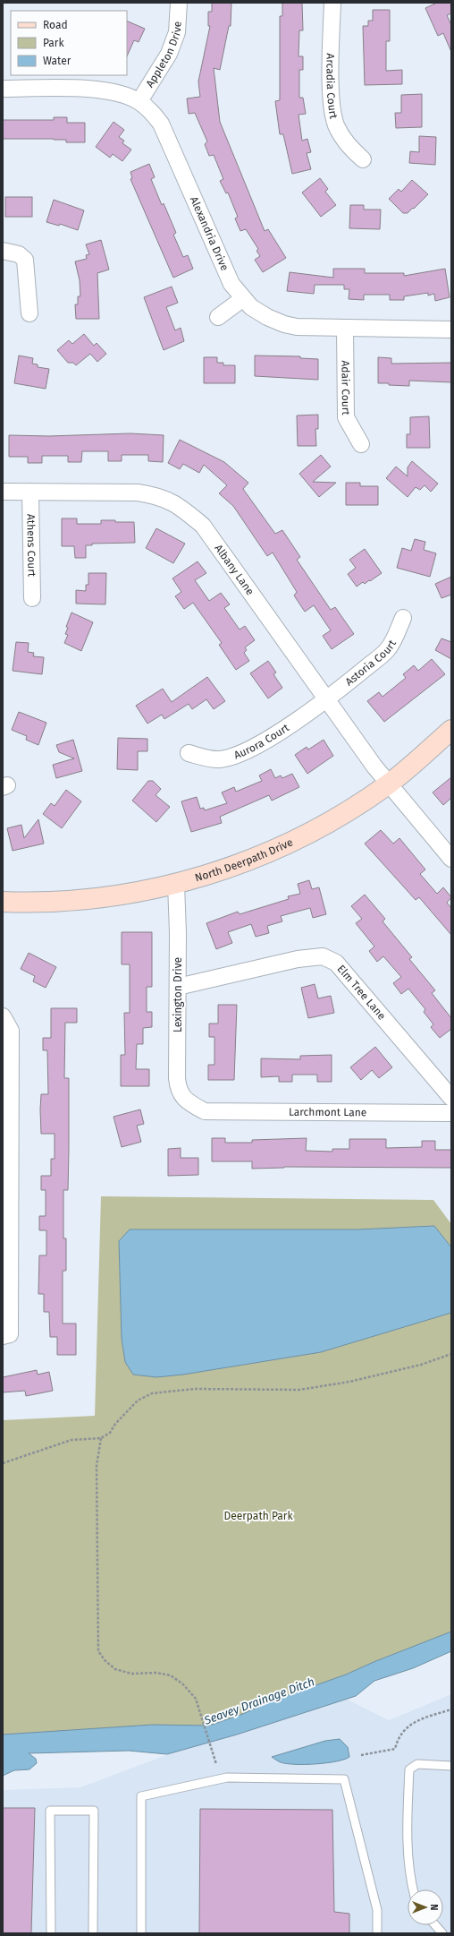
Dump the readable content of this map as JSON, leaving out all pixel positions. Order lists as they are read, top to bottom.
{
  "streets": {
    "street": [
      "Appleton Drive",
      "Arcadia Court",
      "Alexandria Drive",
      "Adair Court",
      "Athens Court",
      "Albany Lane",
      "Astoria Court",
      "Aurora Court",
      "North Deerpath Drive",
      "Elm Tree Lane",
      "Lexington Drive",
      "Larchmont Lane"
    ]
  },
  "crossings": [
    ["Appleton Drive", "Alexandria Drive"],
    ["Alexandria Drive", "Adair Court"],
    ["Athens Court", "Albany Lane"],
    ["Albany Lane", "Astoria Court"],
    ["Albany Lane", "Aurora Court"],
    ["Albany Lane", "North Deerpath Drive"],
    ["Astoria Court", "Aurora Court"],
    ["North Deerpath Drive", "Lexington Drive"],
    ["Elm Tree Lane", "Lexington Drive"],
    ["Lexington Drive", "Larchmont Lane"]
  ],
  "water": ["Seavey Drainage Ditch"],
  "parks": ["Deerpath Park"],
  "legend": ["Road", "Park", "Water"],
  "north": "right"
}
